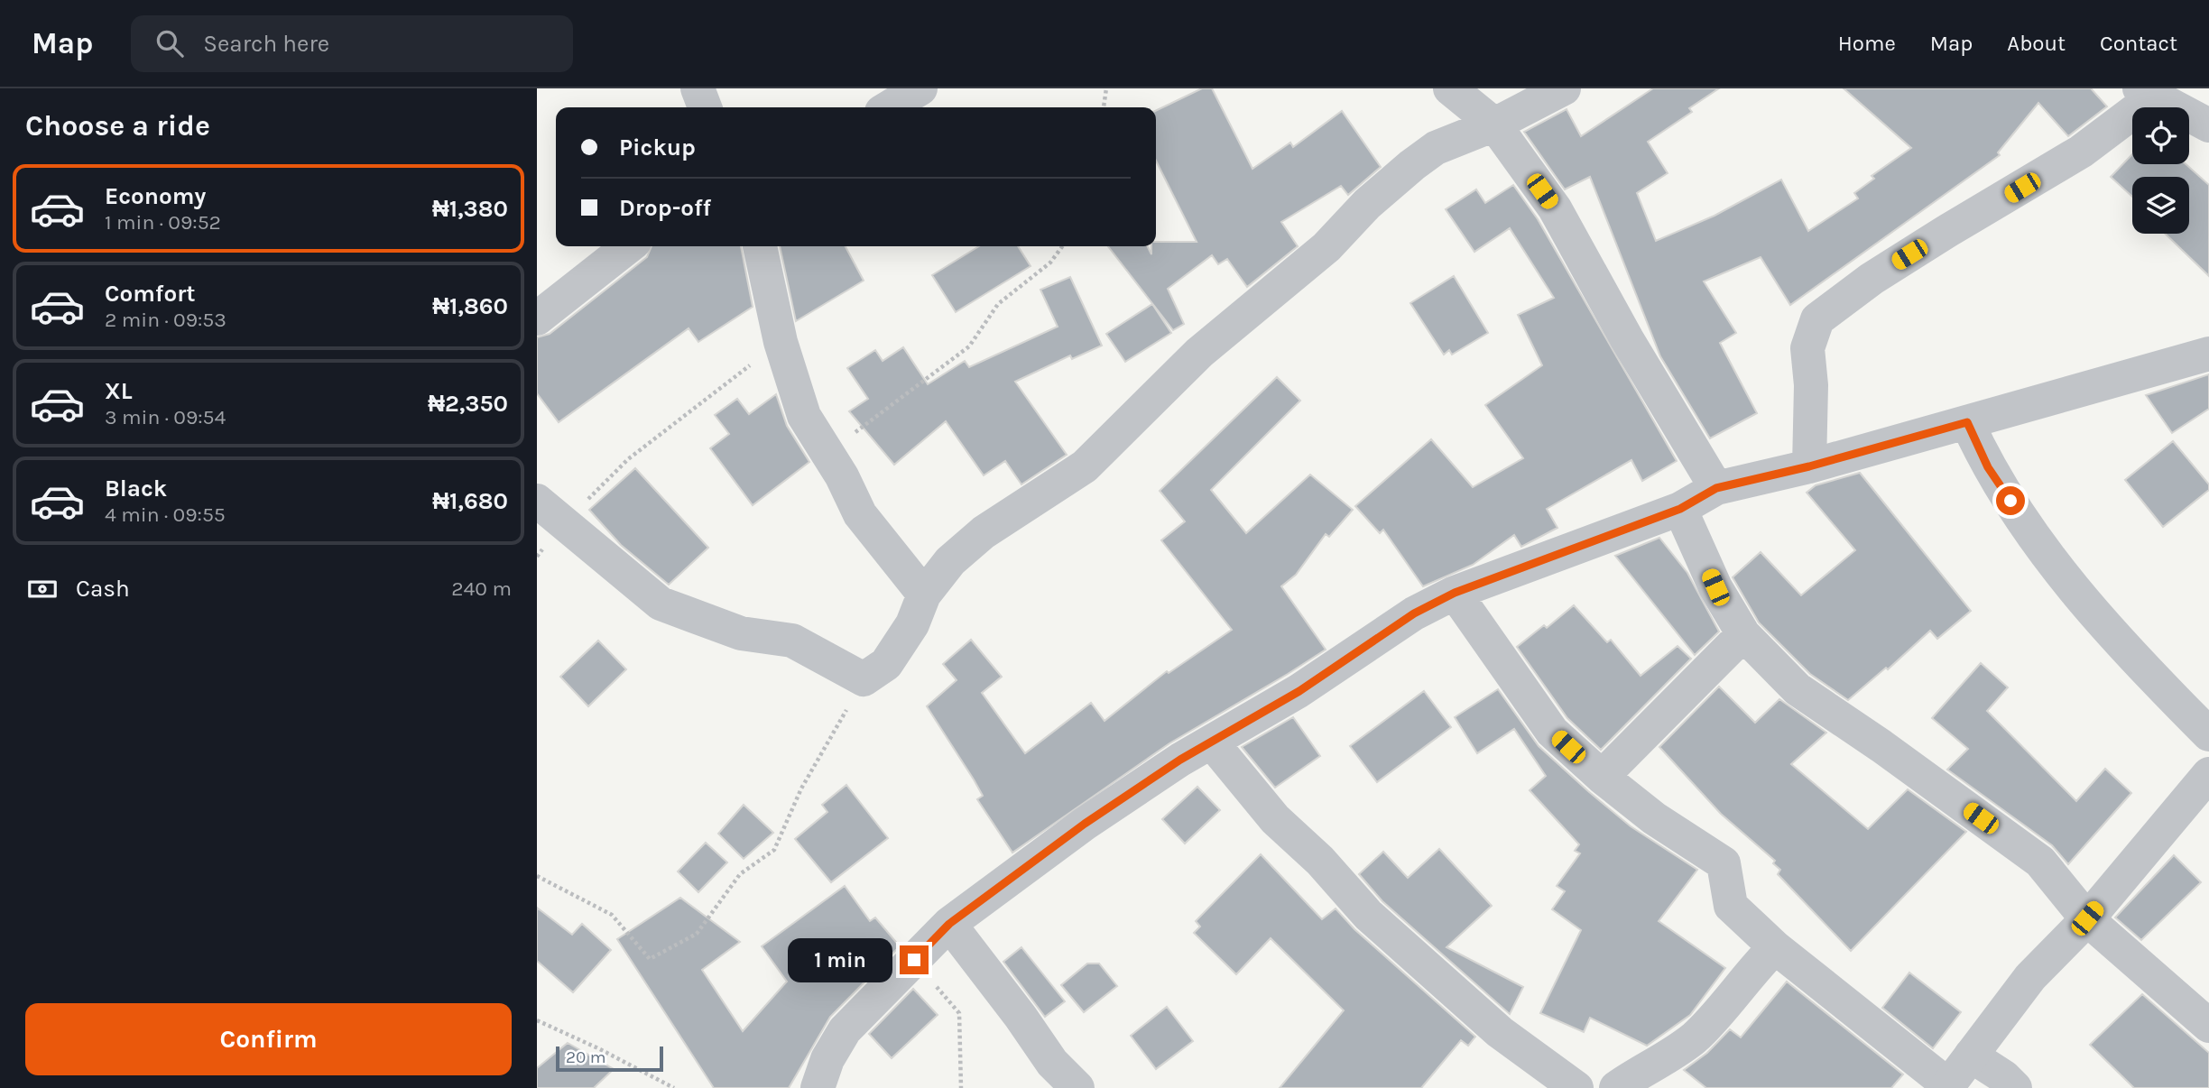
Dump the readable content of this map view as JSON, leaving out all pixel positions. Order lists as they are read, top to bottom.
{
  "scale_bar": "20 m",
  "page": {
    "header": "Map",
    "search": "Search here",
    "nav": [
      "Home",
      "Map",
      "About",
      "Contact"
    ],
    "heading": "Choose a ride",
    "banner": ["Pickup", "Drop-off"],
    "list": [
      {
        "name": "Economy",
        "note": "1 min · 09:52",
        "value": "₦1,380"
      },
      {
        "name": "Comfort",
        "note": "2 min · 09:53",
        "value": "₦1,860"
      },
      {
        "name": "XL",
        "note": "3 min · 09:54",
        "value": "₦2,350"
      },
      {
        "name": "Black",
        "note": "4 min · 09:55",
        "value": "₦1,680"
      }
    ],
    "pay": ["Cash", "240 m"],
    "bubble": "1 min",
    "buttons": "Confirm",
    "scale": "20 m"
  }
}
